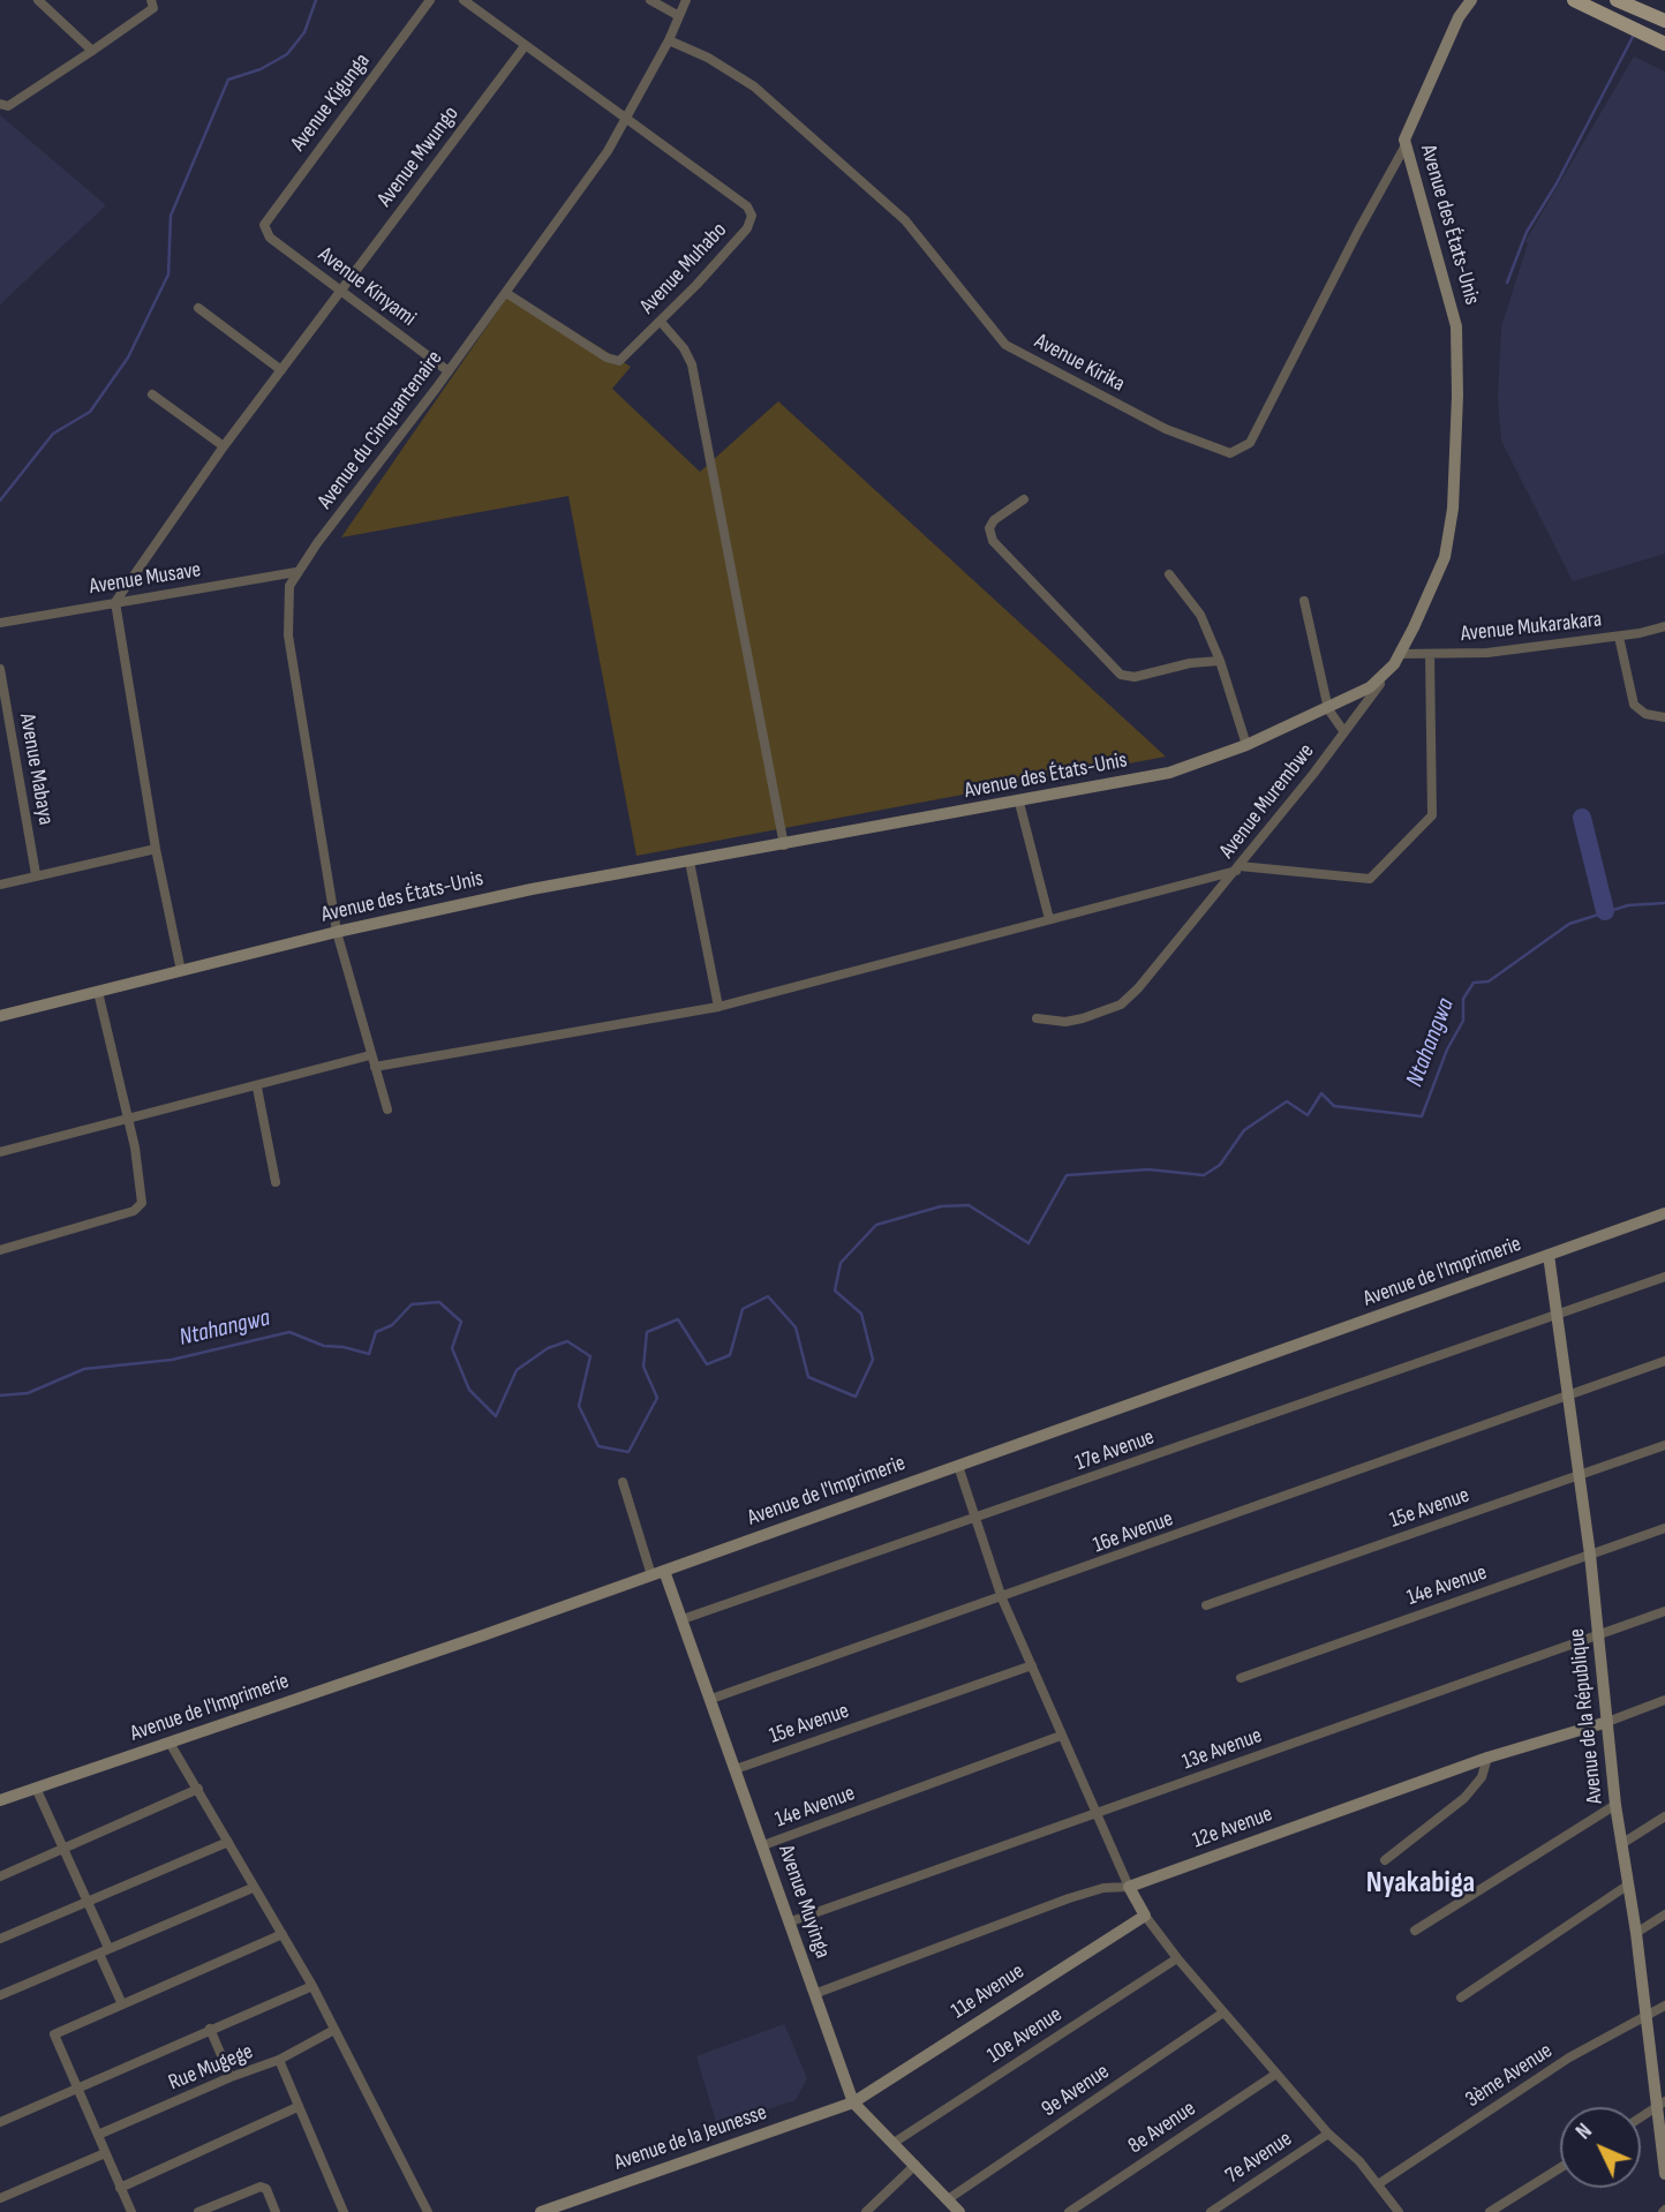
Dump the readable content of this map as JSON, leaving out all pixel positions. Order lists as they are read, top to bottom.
{
  "streets": {
    "street": [
      "Avenue Kigunga",
      "Avenue Mwungo",
      "Avenue des États-Unis",
      "Avenue Muhabo",
      "Avenue Kinyami",
      "Avenue Kirika",
      "Avenue du Cinquantenaire",
      "Avenue Musave",
      "Avenue Mukarakara",
      "Avenue Mabaya",
      "Avenue Murembwe",
      "Avenue de l'Imprimerie",
      "17e Avenue",
      "15e Avenue",
      "16e Avenue",
      "14e Avenue",
      "Avenue de la République",
      "13e Avenue",
      "12e Avenue",
      "Avenue Muyinga",
      "11e Avenue",
      "10e Avenue",
      "Rue Mugege",
      "3ème Avenue",
      "9e Avenue",
      "8e Avenue",
      "Avenue de la Jeunesse",
      "7e Avenue"
    ]
  },
  "crossings": [
    ["Avenue Kigunga", "Avenue Kinyami"],
    ["Avenue Mwungo", "Avenue Kinyami"],
    ["Avenue Mwungo", "Avenue Musave"],
    ["Avenue des États-Unis", "Avenue Kirika"],
    ["Avenue des États-Unis", "Avenue du Cinquantenaire"],
    ["Avenue des États-Unis", "Avenue Mukarakara"],
    ["Avenue des États-Unis", "Avenue Murembwe"],
    ["Avenue Muhabo", "Avenue du Cinquantenaire"],
    ["Avenue Kinyami", "Avenue du Cinquantenaire"],
    ["Avenue Kirika", "Avenue du Cinquantenaire"],
    ["Avenue du Cinquantenaire", "Avenue Musave"],
    ["Avenue de l'Imprimerie", "Avenue de la République"],
    ["Avenue de l'Imprimerie", "Avenue Muyinga"],
    ["17e Avenue", "Avenue de la République"],
    ["17e Avenue", "Avenue Muyinga"],
    ["15e Avenue", "Avenue de la République"],
    ["15e Avenue", "Avenue Muyinga"],
    ["16e Avenue", "Avenue de la République"],
    ["16e Avenue", "Avenue Muyinga"],
    ["14e Avenue", "Avenue de la République"],
    ["14e Avenue", "Avenue Muyinga"],
    ["Avenue de la République", "13e Avenue"],
    ["Avenue de la République", "12e Avenue"],
    ["Avenue de la République", "3ème Avenue"],
    ["13e Avenue", "Avenue Muyinga"],
    ["12e Avenue", "Avenue Muyinga"],
    ["Avenue Muyinga", "11e Avenue"],
    ["Avenue Muyinga", "10e Avenue"],
    ["Avenue Muyinga", "9e Avenue"],
    ["Avenue Muyinga", "Avenue de la Jeunesse"],
    ["11e Avenue", "Avenue de la Jeunesse"]
  ],
  "districts": ["Nyakabiga"],
  "water": ["Ntahangwa"],
  "north": "top left"
}
